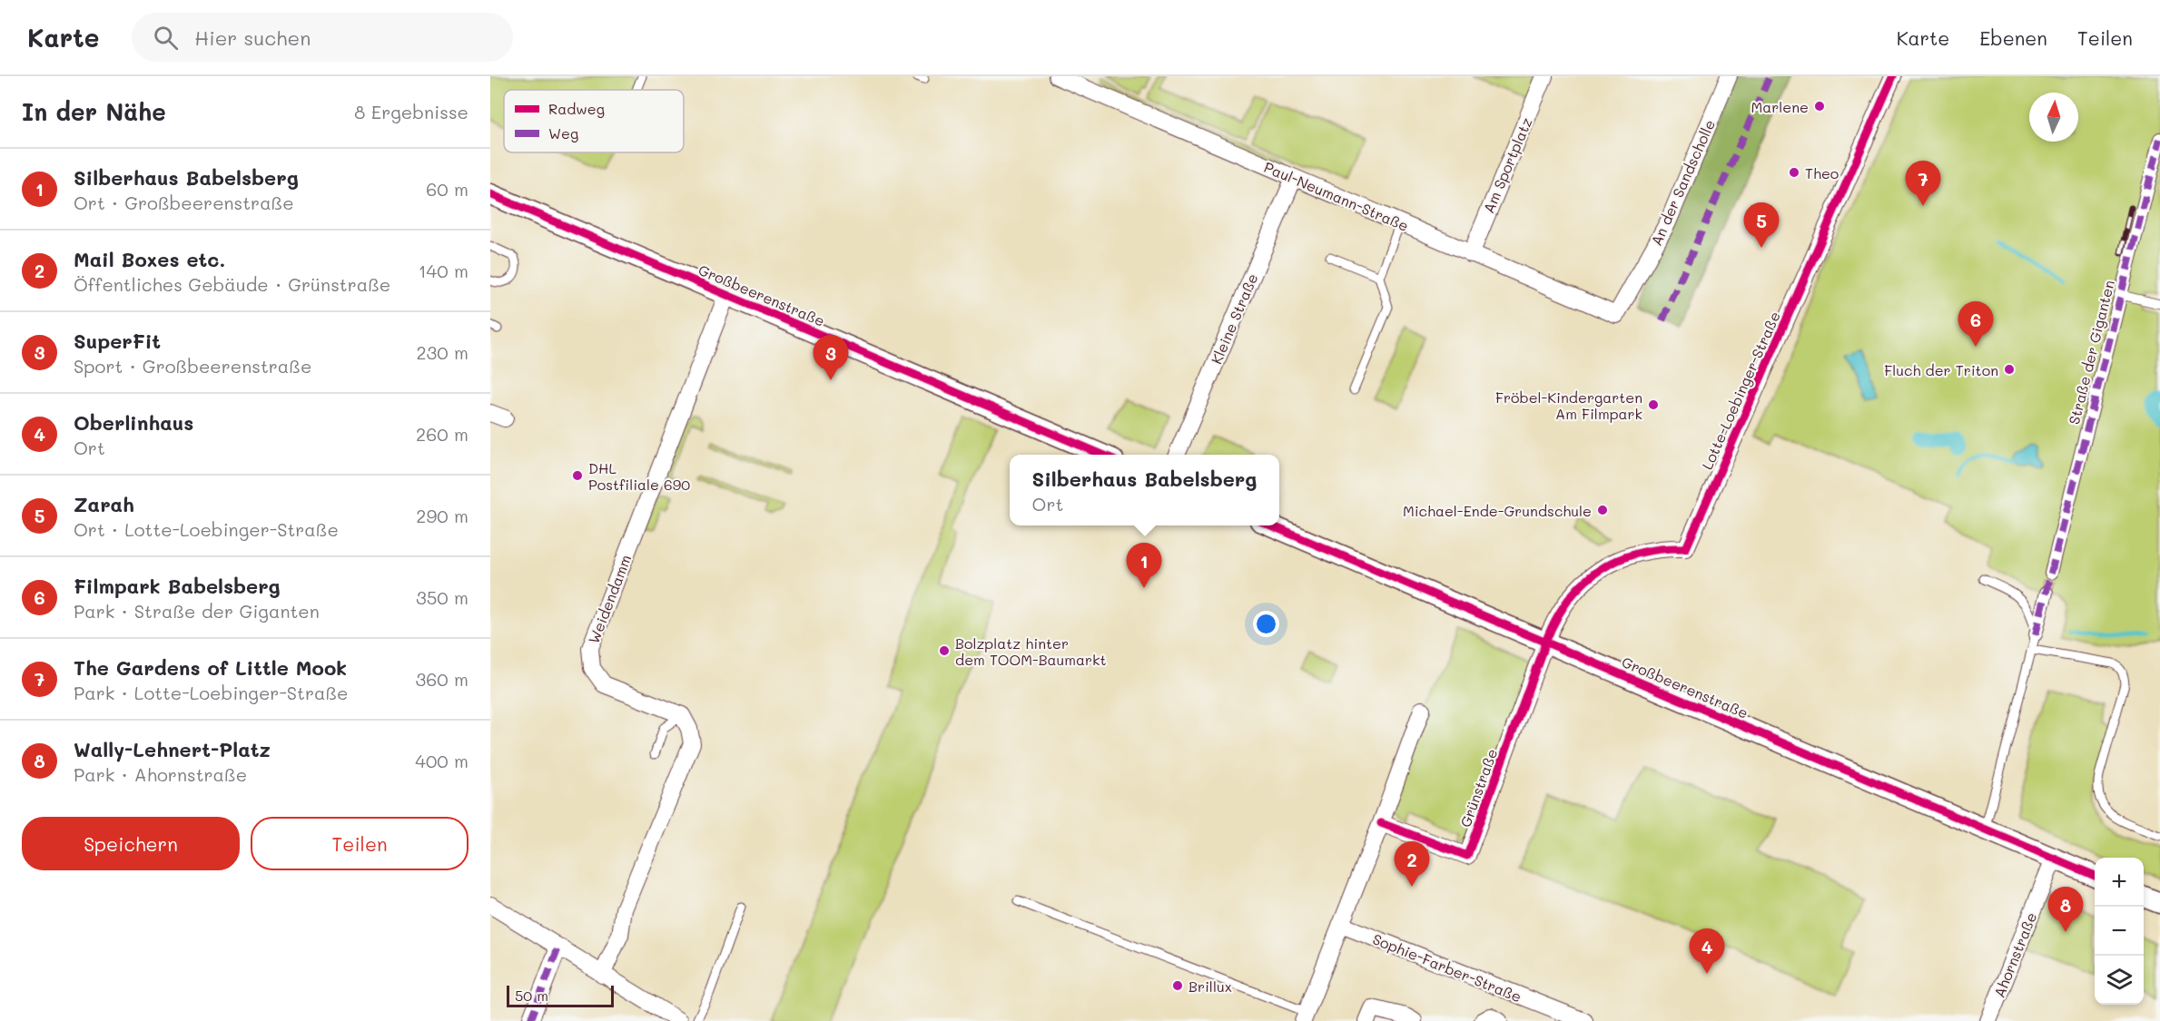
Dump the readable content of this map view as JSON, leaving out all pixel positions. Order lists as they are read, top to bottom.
{
  "streets": {
    "street": [
      "Am Sportplatz",
      "An der Sandscholle",
      "Paul-Neumann-Straße",
      "Großbeerenstraße",
      "Kleine Straße",
      "Straße der Giganten",
      "Lotte-Loebinger-Straße",
      "Weidendamm",
      "Grünstraße",
      "Ahornstraße",
      "Sophie-Farber-Straße"
    ]
  },
  "crossings": [
    ["Am Sportplatz", "Paul-Neumann-Straße"],
    ["An der Sandscholle", "Paul-Neumann-Straße"],
    ["Paul-Neumann-Straße", "Kleine Straße"],
    ["Großbeerenstraße", "Lotte-Loebinger-Straße"],
    ["Großbeerenstraße", "Weidendamm"],
    ["Großbeerenstraße", "Grünstraße"],
    ["Großbeerenstraße", "Ahornstraße"],
    ["Lotte-Loebinger-Straße", "Grünstraße"]
  ],
  "places": [
    "Marlene",
    "Theo",
    "Fluch der Triton",
    "Fröbel-Kindergarten Am Filmpark",
    "DHL Postfiliale 690",
    "Michael-Ende-Grundschule",
    "Bolzplatz hinter dem TOOM-Baumarkt",
    "Brillux"
  ],
  "legend": ["Radweg", "Weg"],
  "scale_bar": "50 m",
  "north": "top",
  "page": {
    "header": "Karte",
    "search": "Hier suchen",
    "nav": ["Karte", "Ebenen", "Teilen"],
    "heading": ["In der Nähe", "8 Ergebnisse"],
    "list": [
      {
        "mark": "1",
        "name": "Silberhaus Babelsberg",
        "note": "Ort · Großbeerenstraße",
        "value": "60 m"
      },
      {
        "mark": "2",
        "name": "Mail Boxes etc.",
        "note": "Öffentliches Gebäude · Grünstraße",
        "value": "140 m"
      },
      {
        "mark": "3",
        "name": "SuperFit",
        "note": "Sport · Großbeerenstraße",
        "value": "230 m"
      },
      {
        "mark": "4",
        "name": "Oberlinhaus",
        "note": "Ort",
        "value": "260 m"
      },
      {
        "mark": "5",
        "name": "Zarah",
        "note": "Ort · Lotte-Loebinger-Straße",
        "value": "290 m"
      },
      {
        "mark": "6",
        "name": "Filmpark Babelsberg",
        "note": "Park · Straße der Giganten",
        "value": "350 m"
      },
      {
        "mark": "7",
        "name": "The Gardens of Little Mook",
        "note": "Park · Lotte-Loebinger-Straße",
        "value": "360 m"
      },
      {
        "mark": "8",
        "name": "Wally-Lehnert-Platz",
        "note": "Park · Ahornstraße",
        "value": "400 m"
      }
    ],
    "pins": [
      "7",
      "5",
      "6",
      "3",
      "1",
      "2",
      "8",
      "4"
    ],
    "popup": ["Silberhaus Babelsberg", "Ort"],
    "buttons": ["Speichern", "Teilen"],
    "map_buttons": ["+", "−"],
    "scale": "50 m"
  }
}
